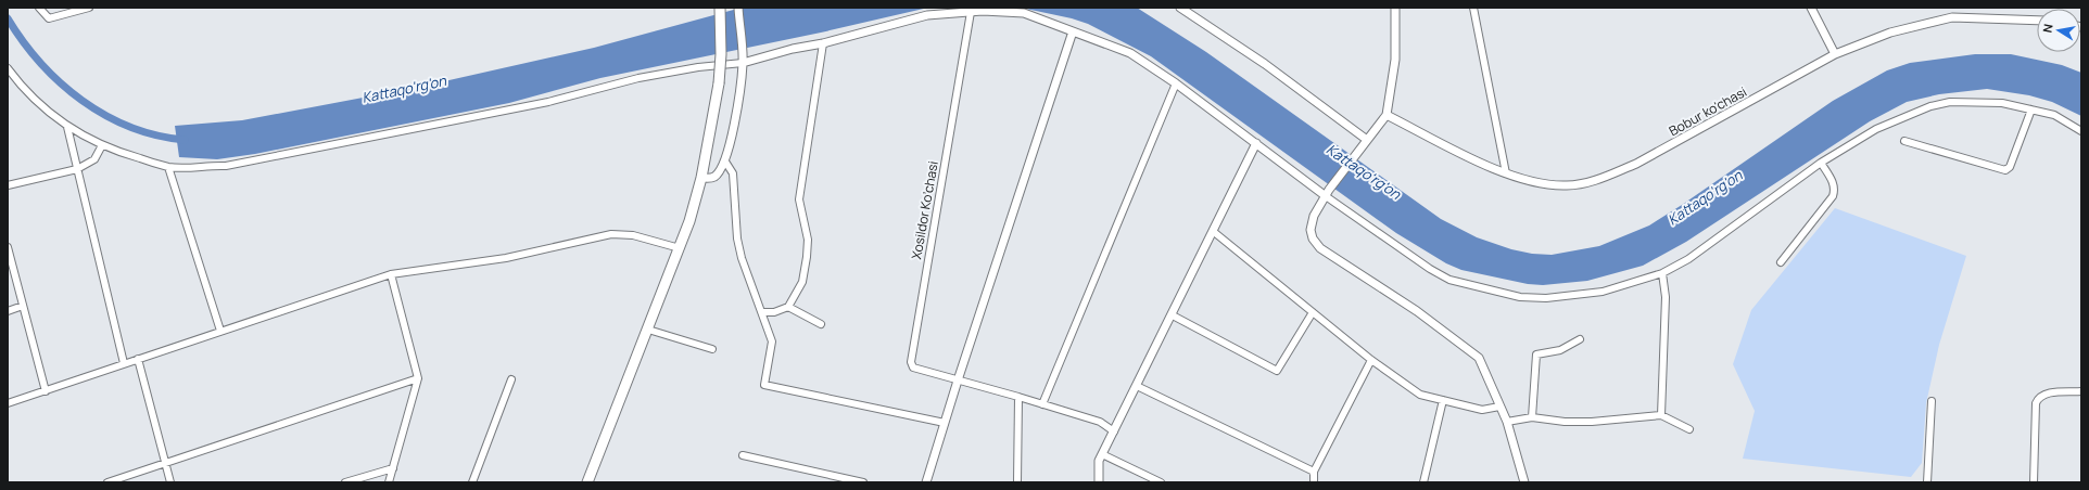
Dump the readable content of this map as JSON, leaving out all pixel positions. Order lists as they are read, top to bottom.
{
  "streets": {
    "street": ["Bobur ko'chasi", "Xosildor Ko’chasi"]
  },
  "water": ["Kattaqo'rg'on"],
  "north": "left"
}
